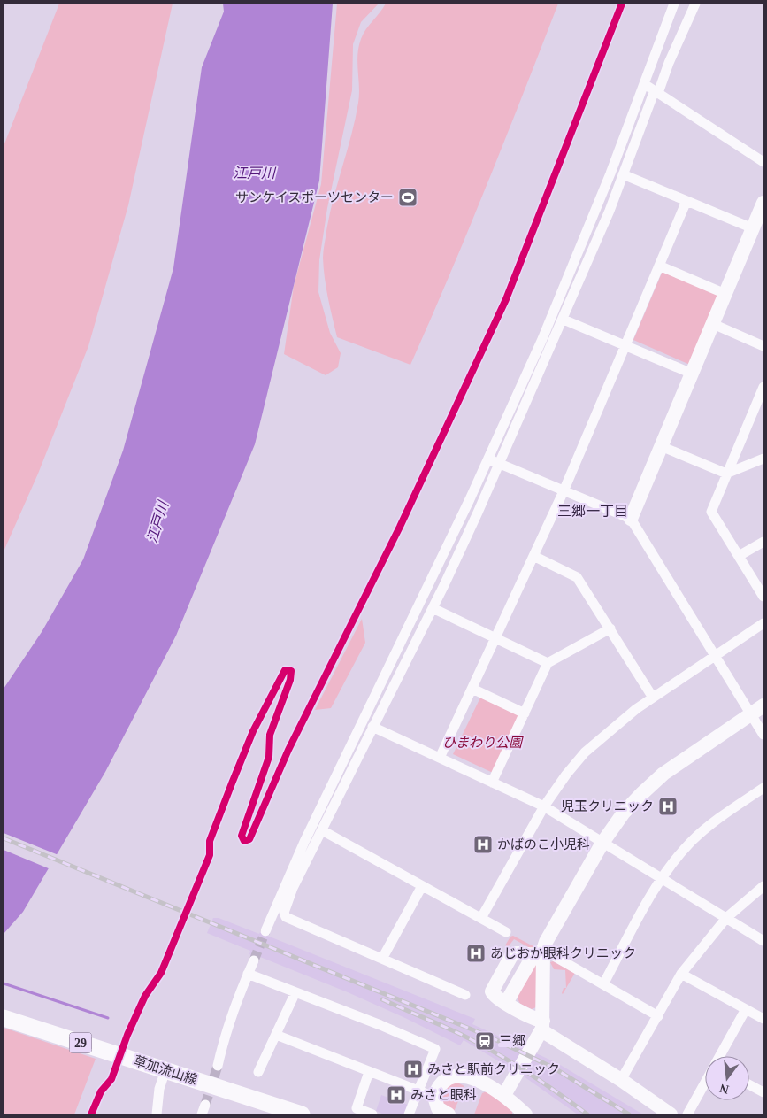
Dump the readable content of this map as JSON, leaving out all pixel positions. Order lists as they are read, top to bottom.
{
  "streets": {
    "main road": ["29", "草加流山線"]
  },
  "districts": ["三郷一丁目"],
  "water": ["江戸川"],
  "parks": ["ひまわり公園"],
  "places": {
    "sports": ["サンケイスポーツセンター"],
    "hospital": [
      "児玉クリニック",
      "かばのこ小児科",
      "あじおか眼科クリニック",
      "みさと駅前クリニック",
      "みさと眼科"
    ],
    "station": ["三郷"]
  },
  "north": "bottom"
}
